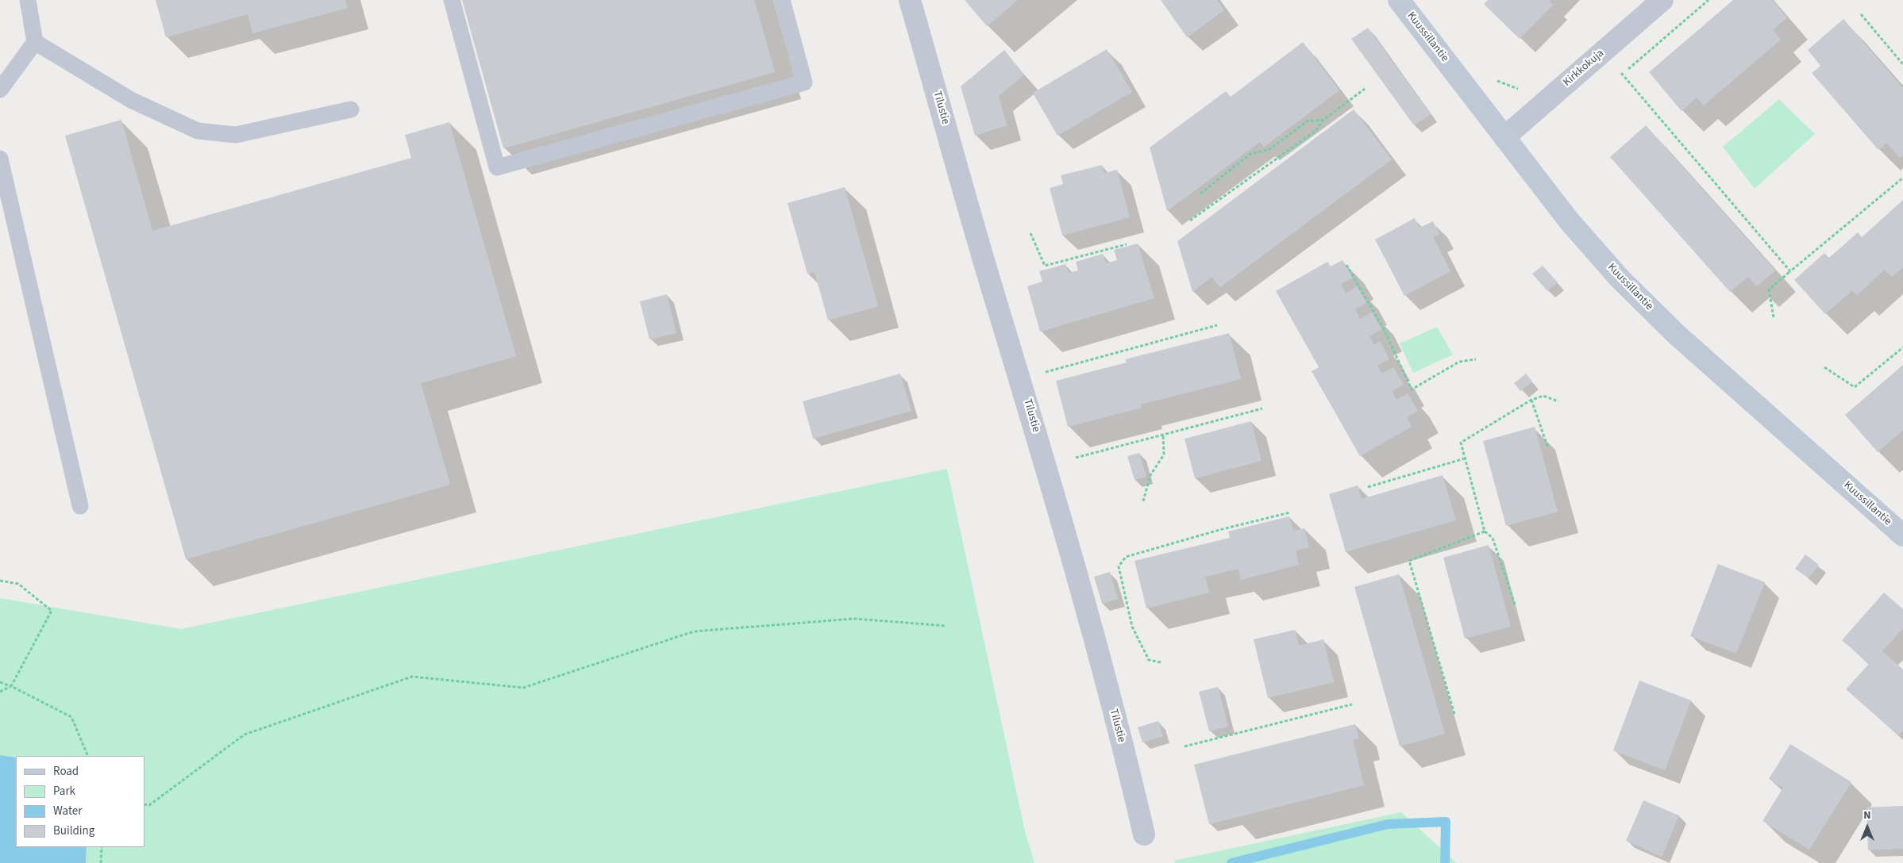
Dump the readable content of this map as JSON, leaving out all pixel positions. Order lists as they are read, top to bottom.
{
  "streets": {
    "main road": ["Kuussillantie"],
    "street": ["Kirkkokuja", "Tilustie"]
  },
  "crossings": [
    ["Kuussillantie", "Kirkkokuja"]
  ],
  "legend": [
    "Road",
    "Park",
    "Water",
    "Building"
  ],
  "north": "top"
}
